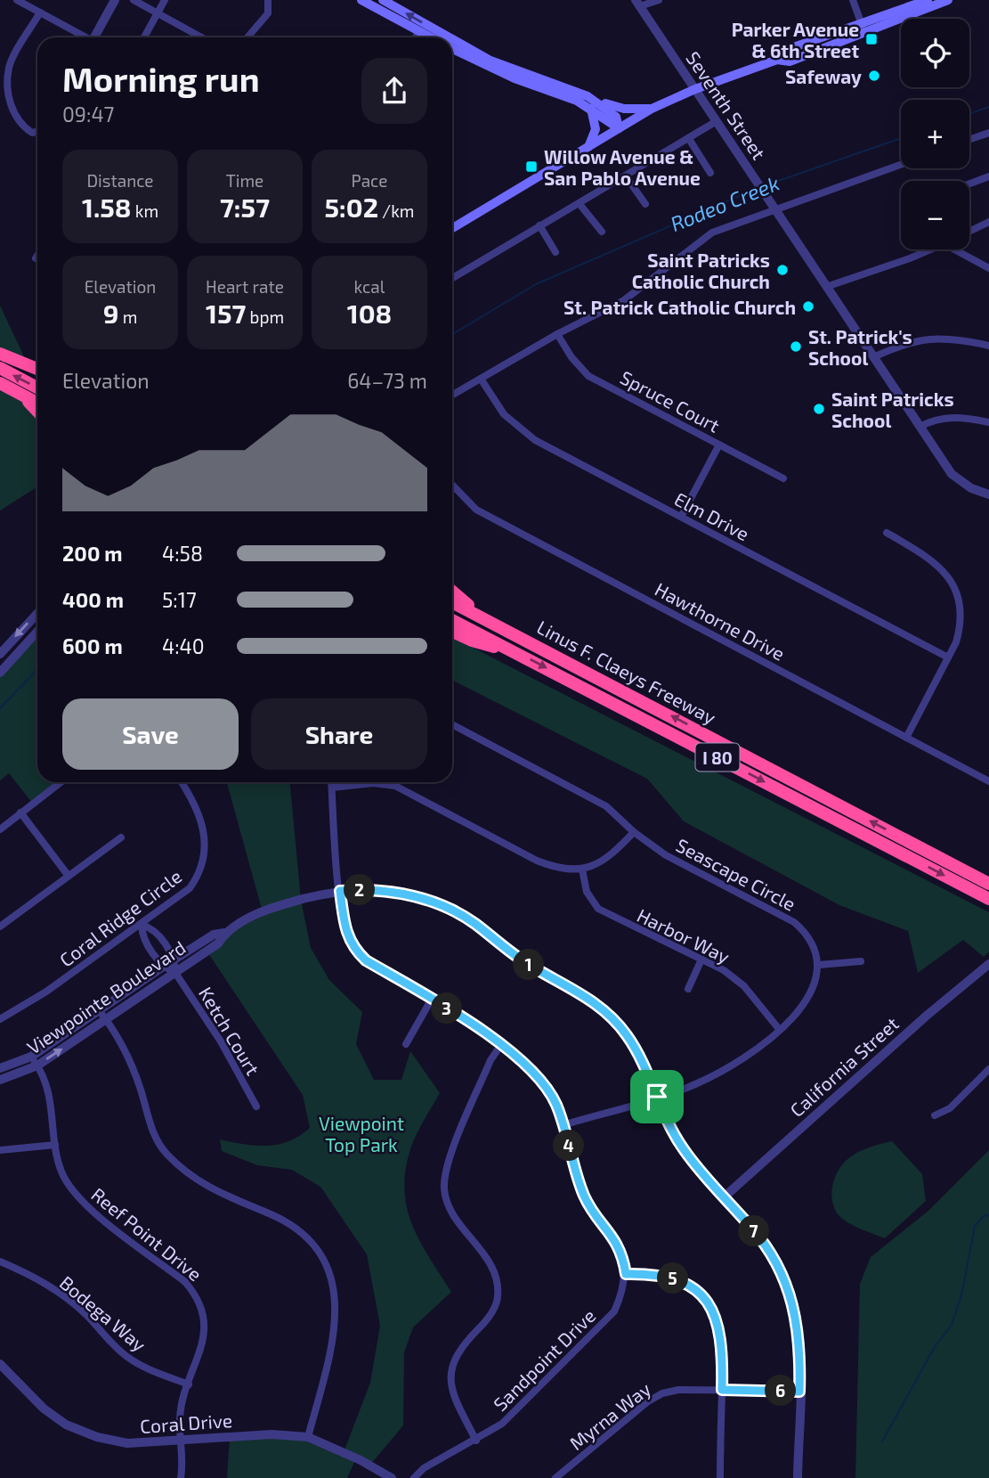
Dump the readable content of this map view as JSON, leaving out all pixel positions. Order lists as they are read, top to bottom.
{
  "streets": {
    "highway": ["Linus F. Claeys Freeway", "I 80"],
    "street": [
      "Seventh Street",
      "Spruce Court",
      "Elm Drive",
      "Hawthorne Drive",
      "Seascape Circle",
      "Coral Ridge Circle",
      "Harbor Way",
      "Viewpointe Boulevard",
      "Ketch Court",
      "California Street",
      "Reef Point Drive",
      "Bodega Way",
      "Sandpoint Drive",
      "Myrna Way",
      "Coral Drive"
    ]
  },
  "crossings": [
    ["Viewpointe Boulevard", "Ketch Court"],
    ["Viewpointe Boulevard", "California Street"],
    ["Viewpointe Boulevard", "Reef Point Drive"],
    ["Viewpointe Boulevard", "Myrna Way"],
    ["Reef Point Drive", "Bodega Way"],
    ["Reef Point Drive", "Coral Drive"]
  ],
  "water": ["Rodeo Creek"],
  "parks": ["Viewpoint Top Park"],
  "places": {
    "transit": ["Parker Avenue & 6th Street", "Willow Avenue & San Pablo Avenue"],
    "other": [
      "Safeway",
      "Saint Patricks Catholic Church",
      "St. Patrick Catholic Church",
      "St. Patrick's School",
      "Saint Patricks School"
    ]
  },
  "page": {
    "map_buttons": ["+", "−"],
    "heading": ["Morning run", "09:47"],
    "stats": [
      ["Distance", "1.58 km"],
      ["Time", "7:57"],
      ["Pace", "5:02 /km"],
      ["Elevation", "9 m"],
      ["Heart rate", "157 bpm"],
      ["kcal", "108"]
    ],
    "chart": ["Elevation", "64–73 m"],
    "list": [
      {
        "name": "200 m",
        "note": "4:58"
      },
      {
        "name": "400 m",
        "note": "5:17"
      },
      {
        "name": "600 m",
        "note": "4:40"
      }
    ],
    "buttons": ["Save", "Share"],
    "pins": [
      "2",
      "1",
      "3",
      "4",
      "7",
      "5",
      "6"
    ]
  }
}
